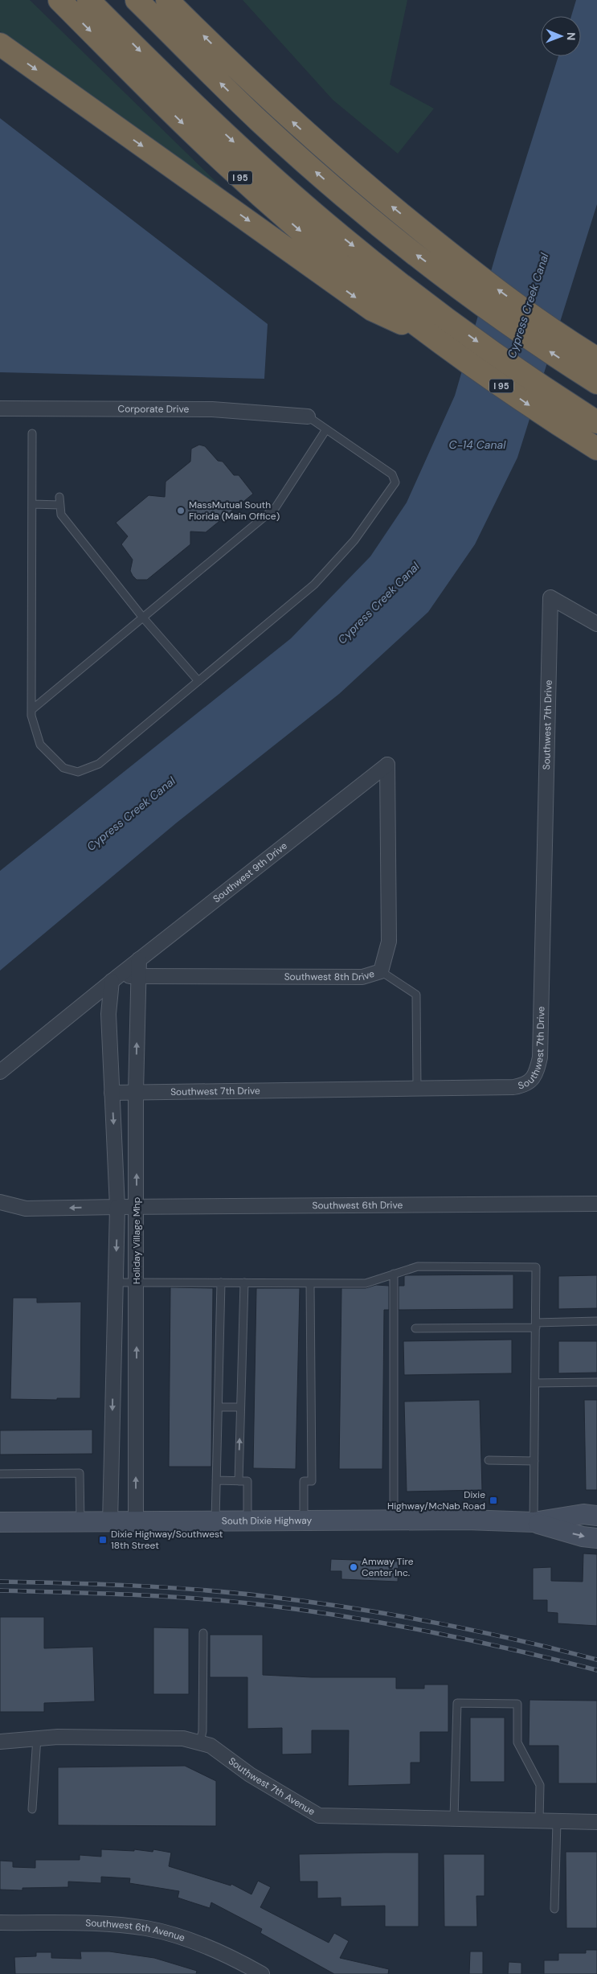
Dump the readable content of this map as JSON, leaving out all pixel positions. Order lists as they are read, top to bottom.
{
  "streets": {
    "highway": ["I 95"],
    "main road": ["South Dixie Highway"],
    "street": [
      "Corporate Drive",
      "Southwest 7th Drive",
      "Southwest 9th Drive",
      "Southwest 8th Drive",
      "Southwest 6th Drive",
      "Holiday Village Mhp",
      "Southwest 7th Avenue",
      "Southwest 6th Avenue"
    ]
  },
  "crossings": [
    ["Southwest 7th Drive", "Holiday Village Mhp"],
    ["Southwest 9th Drive", "Southwest 8th Drive"],
    ["Southwest 9th Drive", "Holiday Village Mhp"],
    ["Southwest 8th Drive", "Holiday Village Mhp"],
    ["Southwest 6th Drive", "Holiday Village Mhp"],
    ["Holiday Village Mhp", "South Dixie Highway"]
  ],
  "water": ["Cypress Creek Canal", "C-14 Canal"],
  "places": {
    "other": ["MassMutual South Florida (Main Office)", "Amway Tire Center Inc."],
    "transit": ["Dixie Highway/McNab Road", "Dixie Highway/Southwest 18th Street"]
  },
  "north": "right"
}
